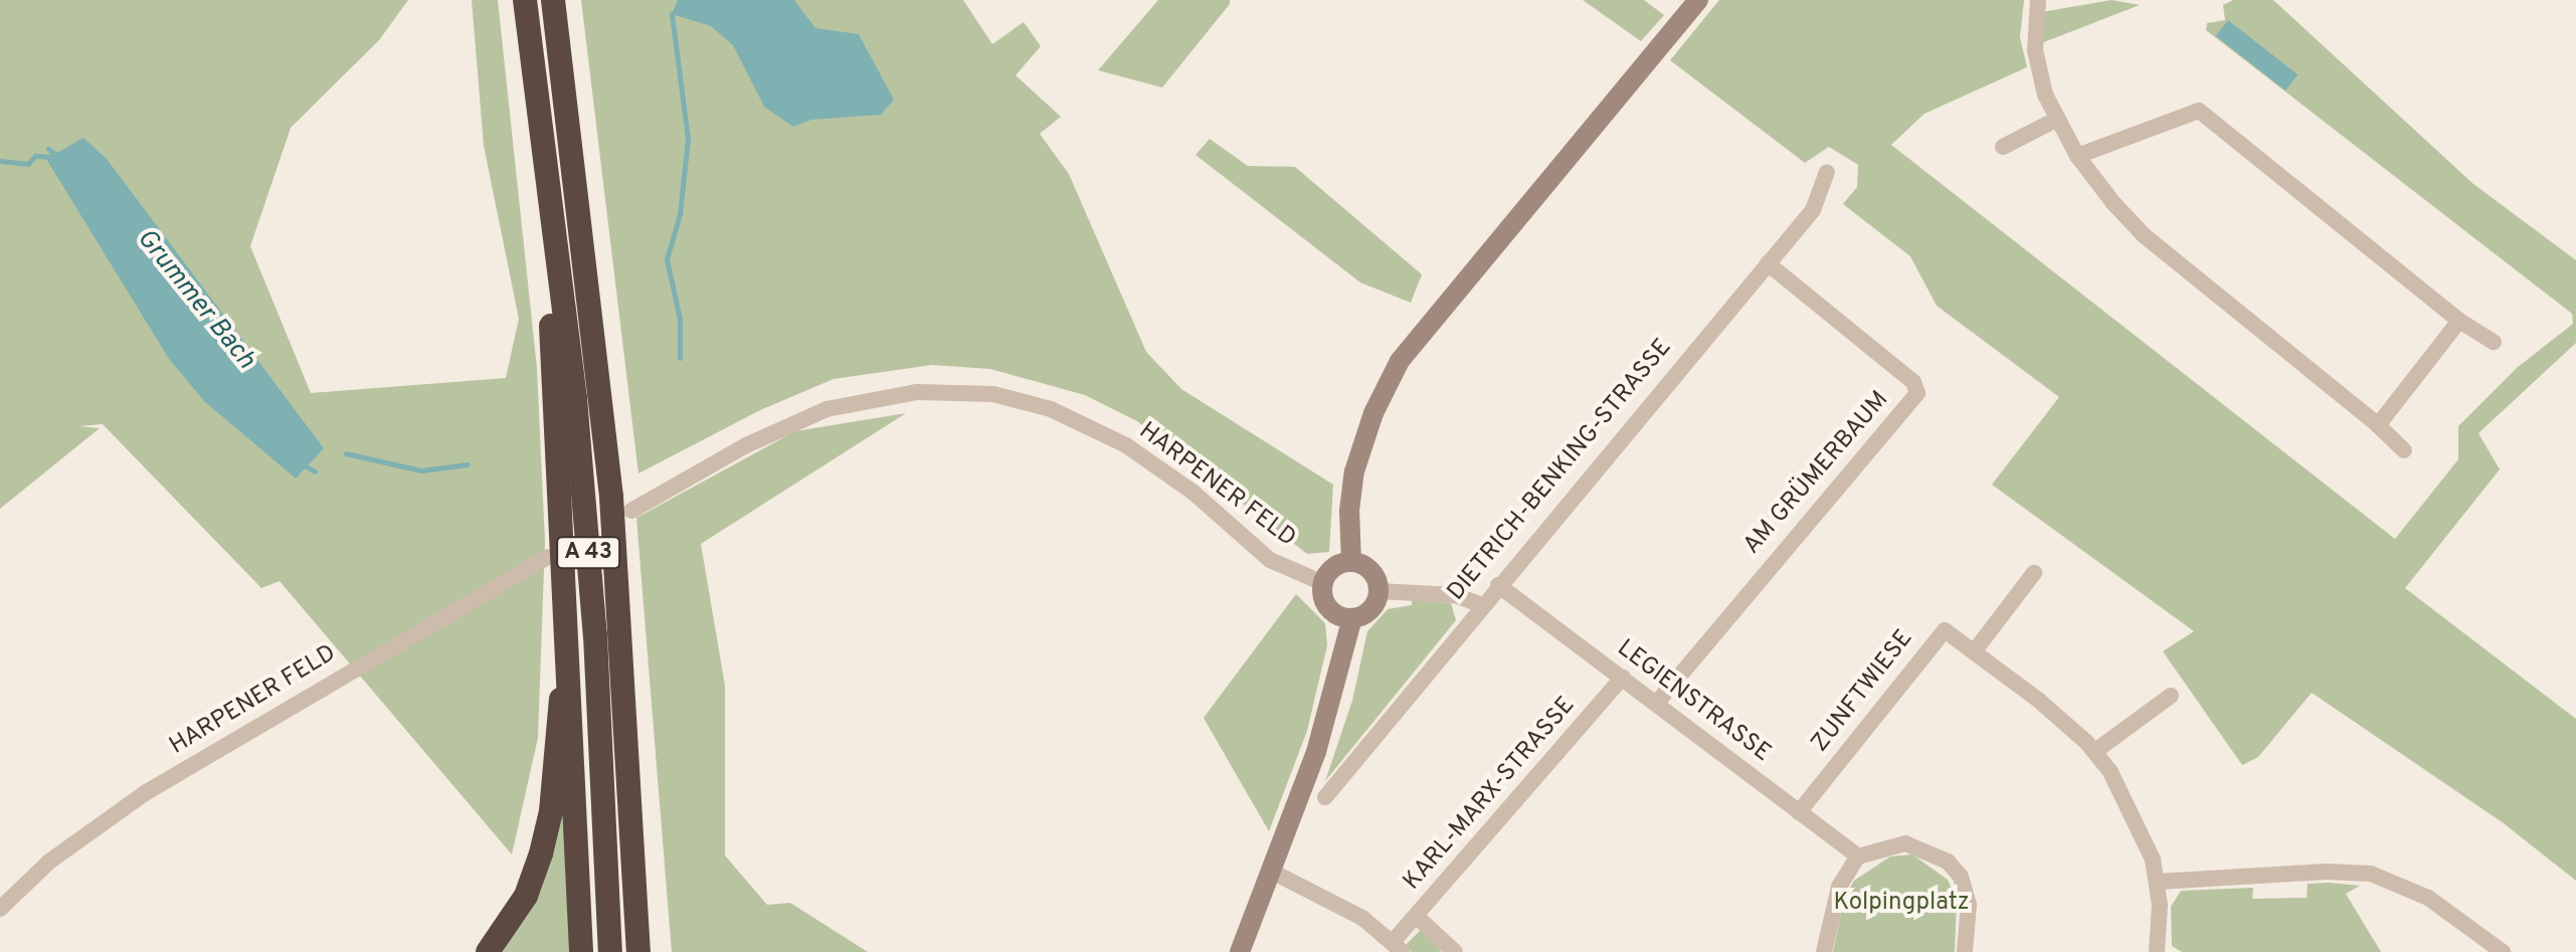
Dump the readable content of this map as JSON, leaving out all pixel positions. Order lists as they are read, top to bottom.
{
  "streets": {
    "highway": ["A 43"],
    "street": [
      "DIETRICH-BENKING-STRASSE",
      "AM GRÜMERBAUM",
      "HARPENER FELD",
      "ZUNFTWIESE",
      "LEGIENSTRASSE",
      "KARL-MARX-STRASSE"
    ]
  },
  "crossings": [
    ["DIETRICH-BENKING-STRASSE", "AM GRÜMERBAUM"],
    ["DIETRICH-BENKING-STRASSE", "LEGIENSTRASSE"],
    ["AM GRÜMERBAUM", "LEGIENSTRASSE"],
    ["HARPENER FELD", "A 43"],
    ["ZUNFTWIESE", "LEGIENSTRASSE"],
    ["LEGIENSTRASSE", "KARL-MARX-STRASSE"]
  ],
  "water": ["Grummer Bach"],
  "parks": ["Kolpingplatz"]
}
